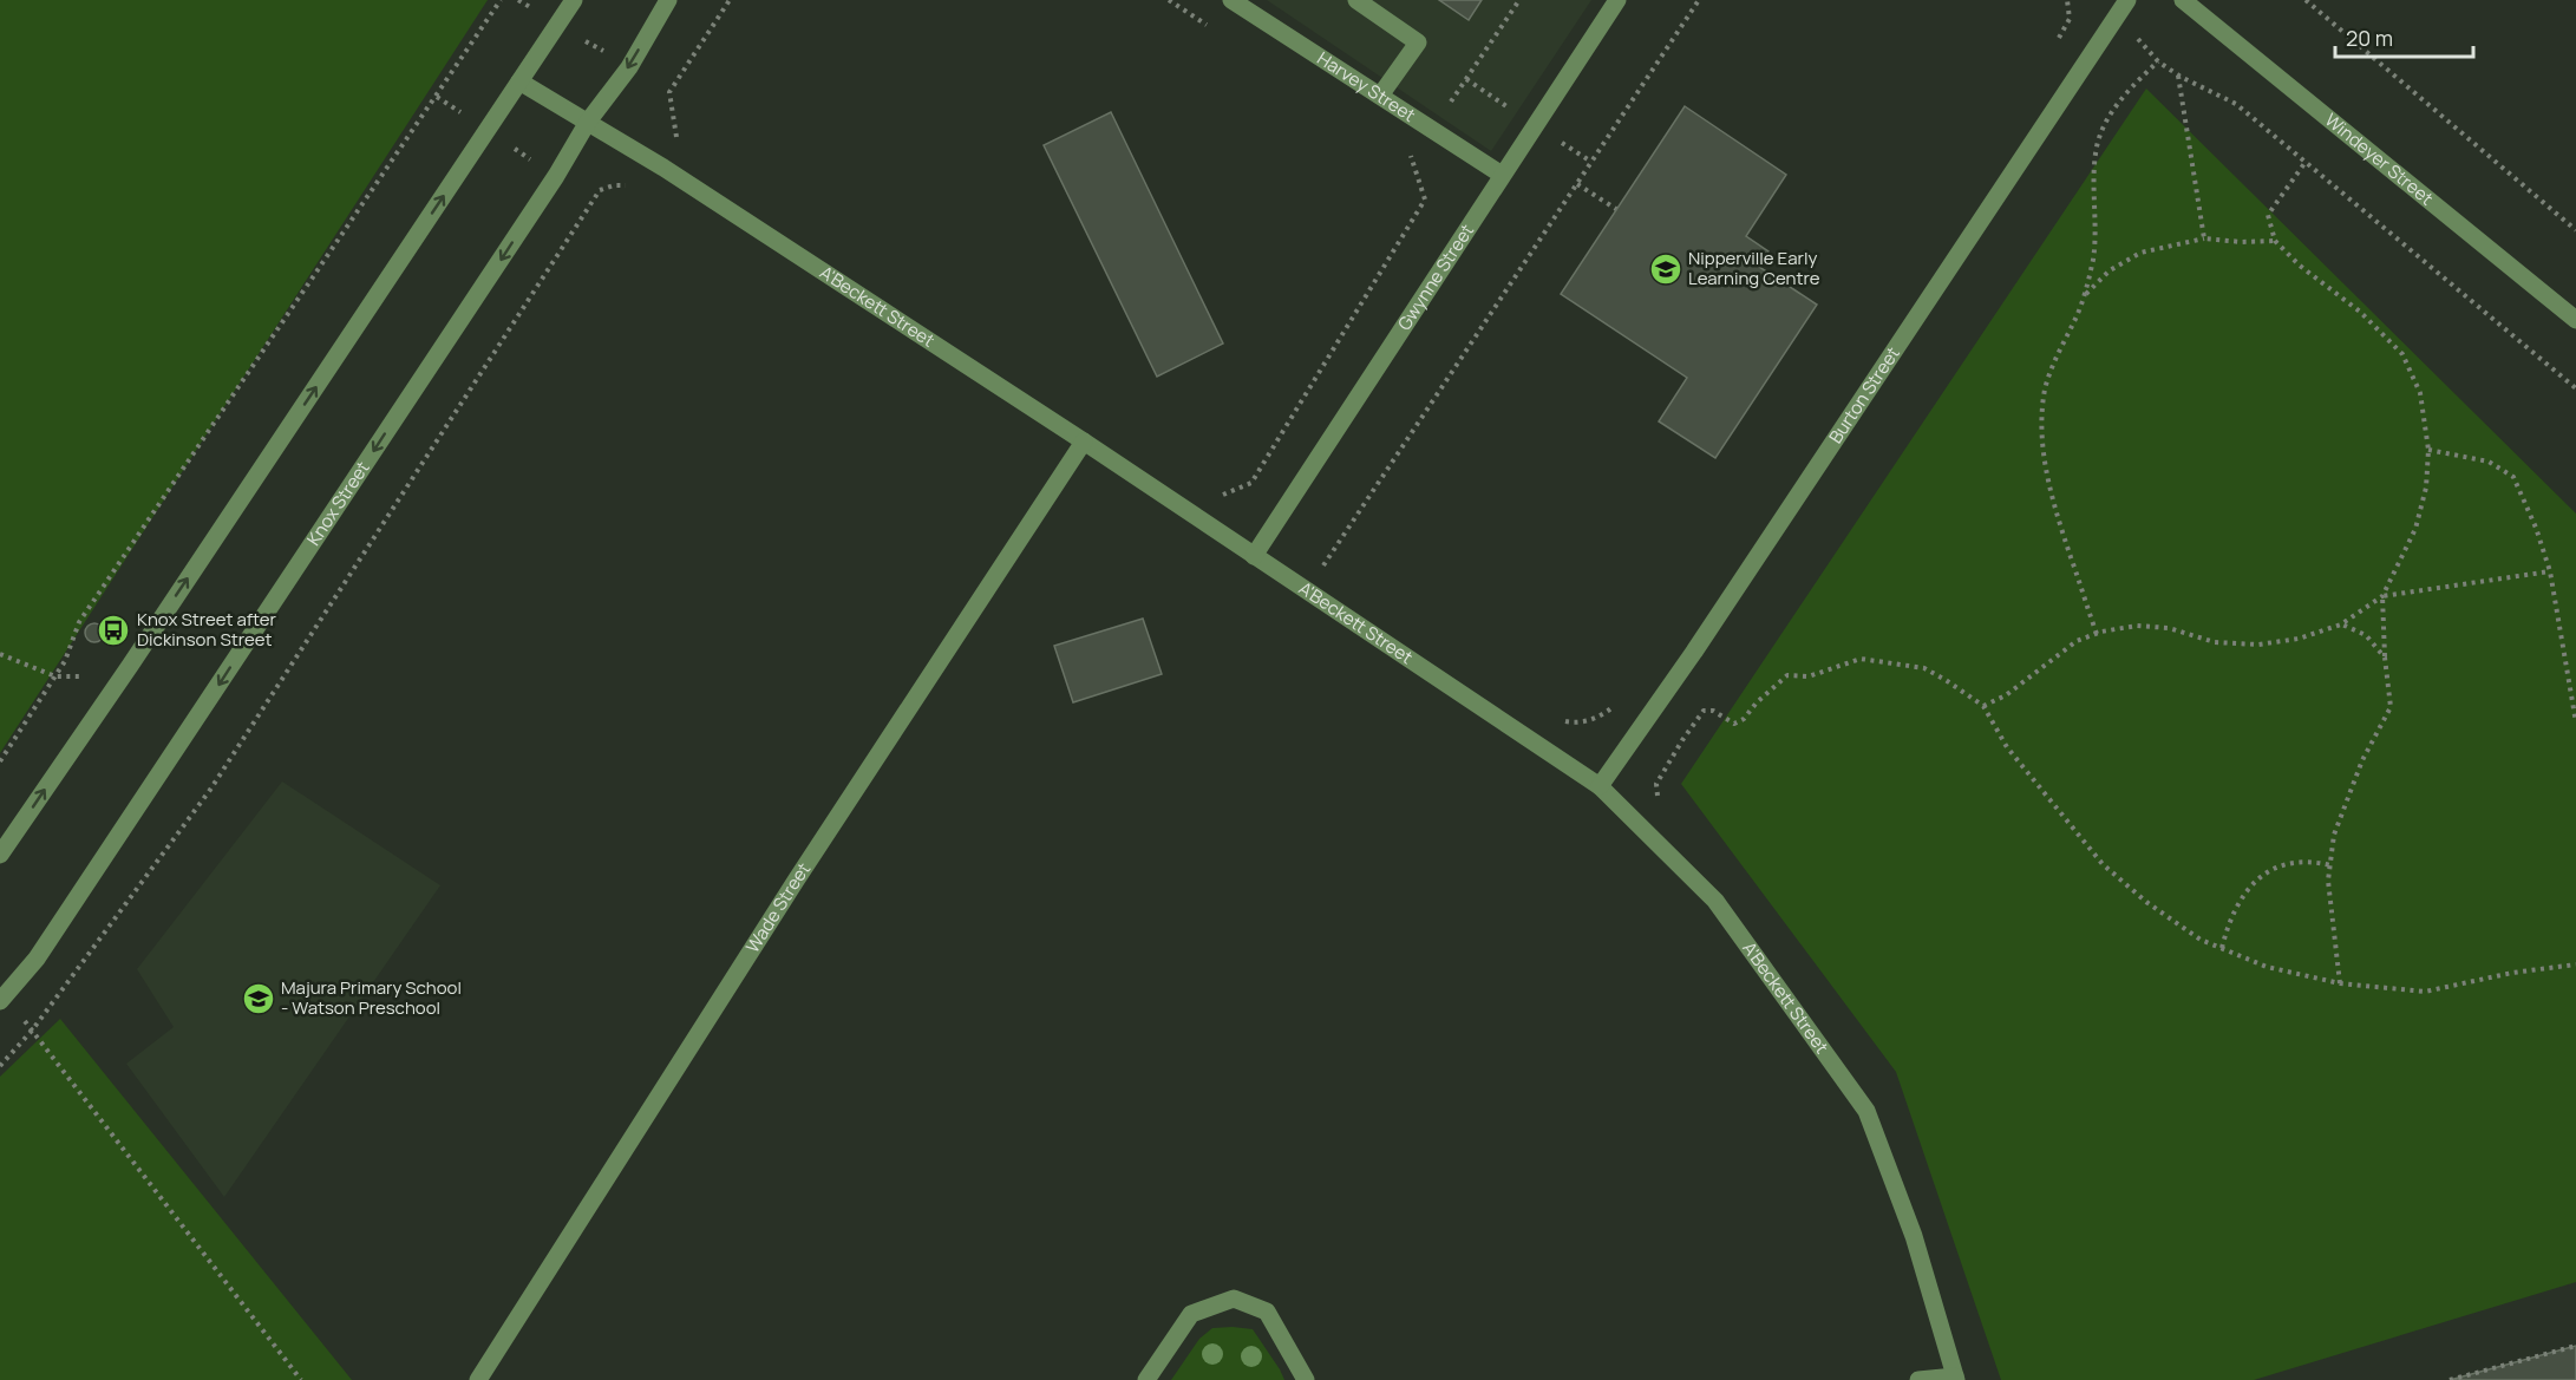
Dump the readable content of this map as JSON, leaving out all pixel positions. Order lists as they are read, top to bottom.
{
  "streets": {
    "street": [
      "Harvey Street",
      "Windeyer Street",
      "Gwynne Street",
      "A'Beckett Street",
      "Burton Street",
      "Knox Street",
      "Wade Street"
    ]
  },
  "crossings": [
    ["Harvey Street", "Gwynne Street"],
    ["Gwynne Street", "A'Beckett Street"],
    ["A'Beckett Street", "Burton Street"],
    ["A'Beckett Street", "Knox Street"],
    ["A'Beckett Street", "Wade Street"]
  ],
  "places": {
    "school or university": ["Nipperville Early Learning Centre", "Majura Primary School - Watson Preschool"],
    "bus stop": ["Knox Street after Dickinson Street"]
  },
  "scale_bar": "20 m"
}
